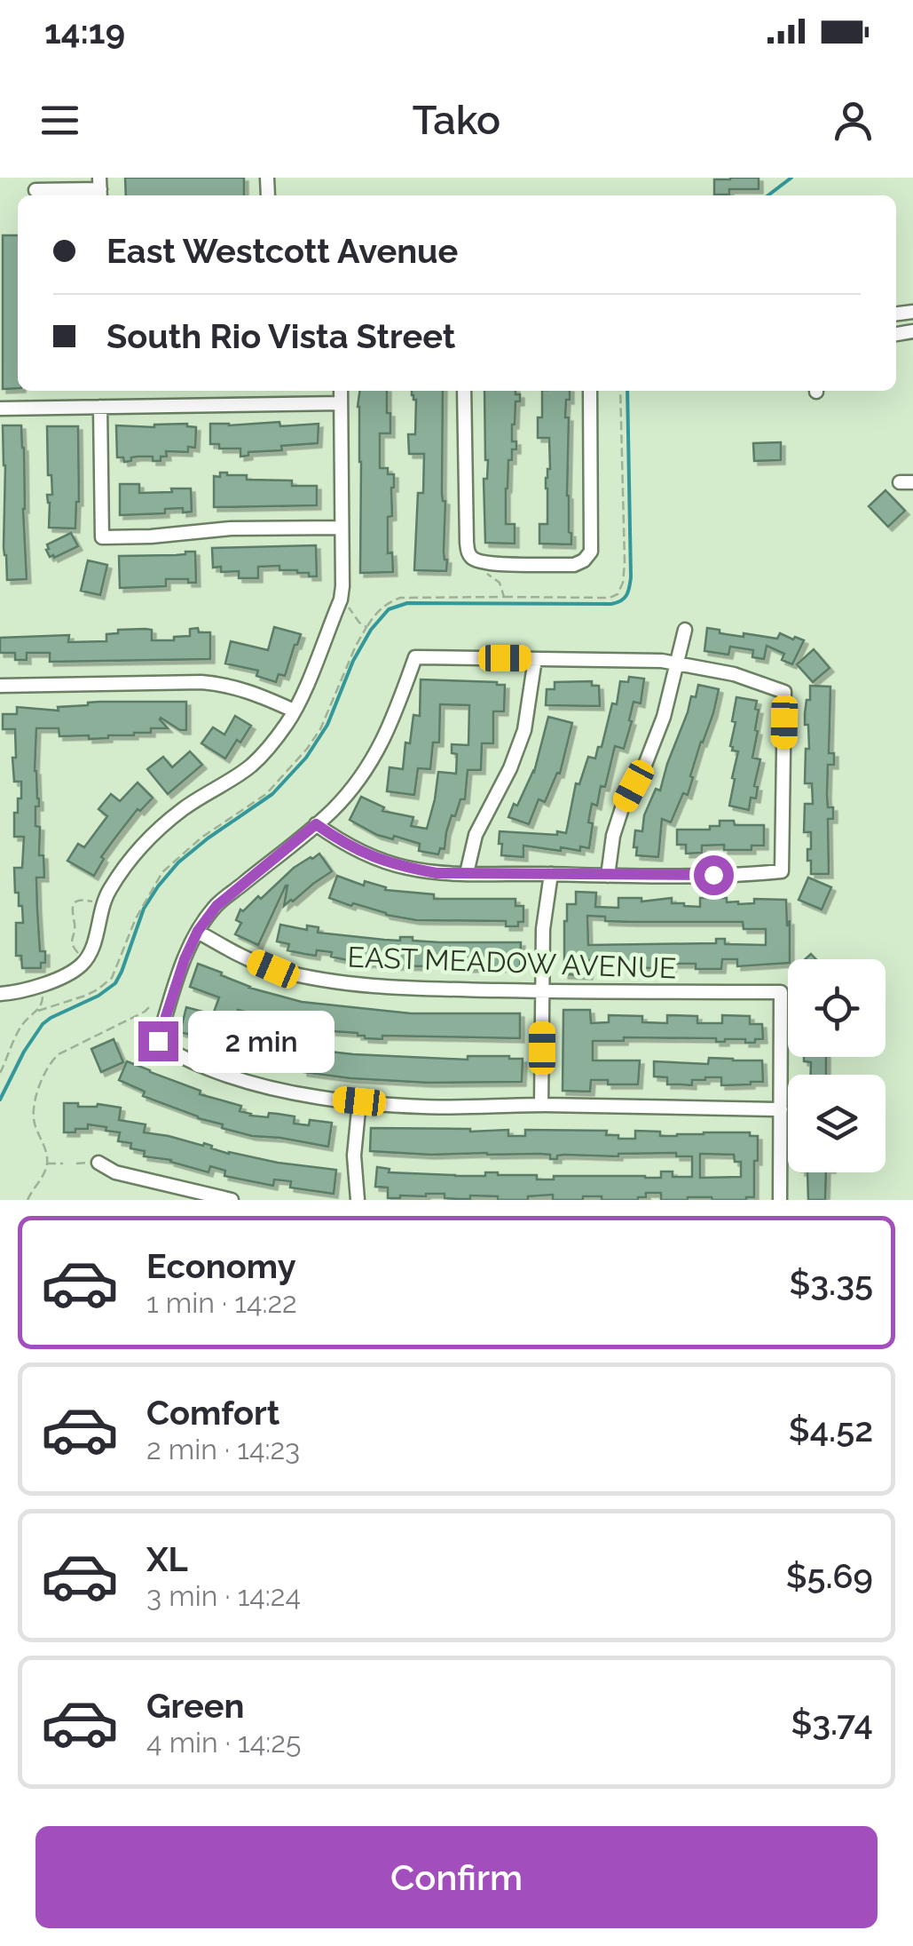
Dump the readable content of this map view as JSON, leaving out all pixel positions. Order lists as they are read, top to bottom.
{
  "streets": {
    "street": ["EAST MEADOW AVENUE"]
  },
  "page": {
    "status": "14:19",
    "header": "Tako",
    "banner": ["East Westcott Avenue", "South Rio Vista Street"],
    "bubble": "2 min",
    "list": [
      {
        "name": "Economy",
        "note": "1 min · 14:22",
        "value": "$3.35"
      },
      {
        "name": "Comfort",
        "note": "2 min · 14:23",
        "value": "$4.52"
      },
      {
        "name": "XL",
        "note": "3 min · 14:24",
        "value": "$5.69"
      },
      {
        "name": "Green",
        "note": "4 min · 14:25",
        "value": "$3.74"
      }
    ],
    "buttons": "Confirm"
  }
}
